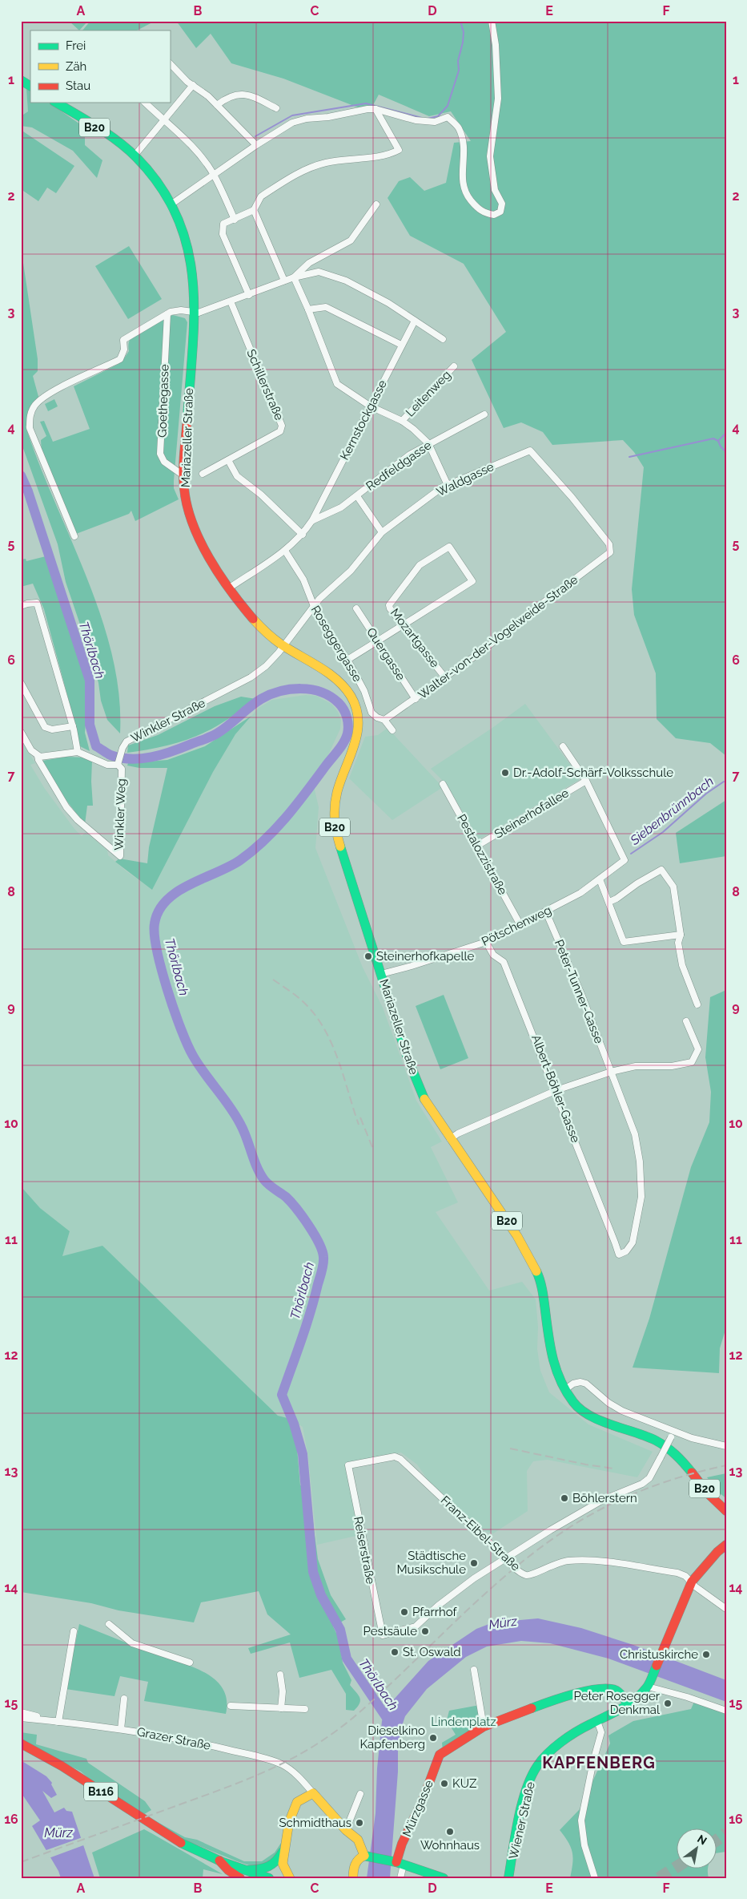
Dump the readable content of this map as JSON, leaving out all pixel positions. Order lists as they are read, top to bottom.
{
  "streets": {
    "main road": [
      "B20",
      "Mariazeller Straße",
      "Grazer Straße",
      "B116",
      "Mürzgasse",
      "Wiener Straße"
    ],
    "street": [
      "Schillerstraße",
      "Leitenweg",
      "Goethegasse",
      "Kernstockgasse",
      "Redfeldgasse",
      "Waldgasse",
      "Walter-von-der-Vogelweide-Straße",
      "Mozartgasse",
      "Roseggergasse",
      "Quergasse",
      "Winkler Straße",
      "Steinerhofallee",
      "Winkler Weg",
      "Pestalozzistraße",
      "Pötschenweg",
      "Peter-Tunner-Gasse",
      "Albert-Böhler-Gasse",
      "Franz-Eibel-Straße",
      "Reiserstraße"
    ]
  },
  "crossings": [
    ["Goethegasse", "Mariazeller Straße"],
    ["Kernstockgasse", "Redfeldgasse"],
    ["Mariazeller Straße", "Waldgasse"],
    ["Mariazeller Straße", "Winkler Straße"],
    ["Mariazeller Straße", "Pötschenweg"],
    ["Redfeldgasse", "Waldgasse"],
    ["Waldgasse", "Walter-von-der-Vogelweide-Straße"],
    ["Waldgasse", "Roseggergasse"],
    ["Waldgasse", "Winkler Straße"],
    ["Walter-von-der-Vogelweide-Straße", "Mozartgasse"],
    ["Walter-von-der-Vogelweide-Straße", "Roseggergasse"],
    ["Walter-von-der-Vogelweide-Straße", "Quergasse"],
    ["Winkler Straße", "Winkler Weg"],
    ["Steinerhofallee", "Pestalozzistraße"],
    ["Steinerhofallee", "Pötschenweg"],
    ["Pestalozzistraße", "Pötschenweg"],
    ["Pötschenweg", "Peter-Tunner-Gasse"],
    ["Pötschenweg", "Albert-Böhler-Gasse"],
    ["Peter-Tunner-Gasse", "Albert-Böhler-Gasse"],
    ["Franz-Eibel-Straße", "Reiserstraße"]
  ],
  "districts": ["KAPFENBERG"],
  "water": ["Thörlbach", "Siebenbrünnbach", "Mürz"],
  "parks": ["Lindenplatz"],
  "places": [
    "Dr.-Adolf-Schärf-Volksschule",
    "Steinerhofkapelle",
    "Böhlerstern",
    "Städtische Musikschule",
    "Pfarrhof",
    "Pestsäule",
    "St. Oswald",
    "Christuskirche",
    "Peter Rosegger Denkmal",
    "Dieselkino Kapfenberg",
    "KUZ",
    "Schmidthaus",
    "Wohnhaus"
  ],
  "legend": ["Frei", "Zäh", "Stau"],
  "north": "top right",
  "grid": {
    "columns": [
      "A",
      "B",
      "C",
      "D",
      "E",
      "F"
    ],
    "rows": [
      "1",
      "2",
      "3",
      "4",
      "5",
      "6",
      "7",
      "8",
      "9",
      "10",
      "11",
      "12",
      "13",
      "14",
      "15",
      "16"
    ]
  }
}
